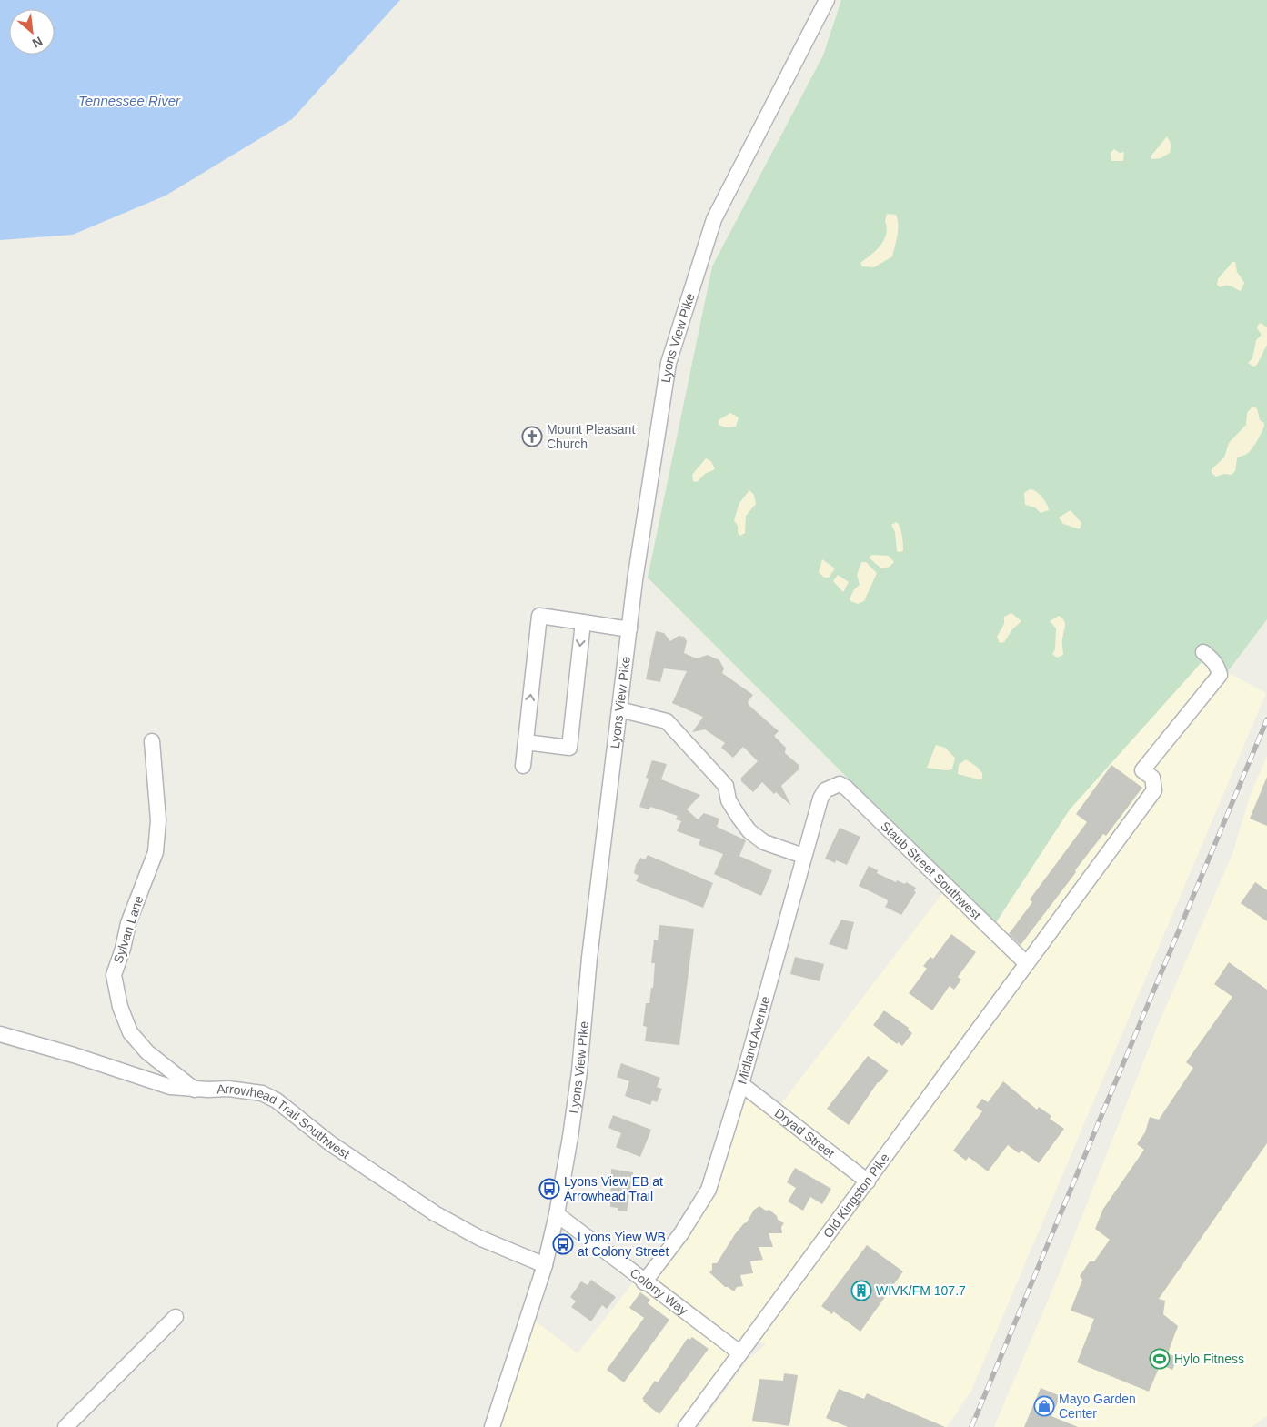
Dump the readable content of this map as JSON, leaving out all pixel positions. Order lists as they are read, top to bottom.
{
  "streets": {
    "street": [
      "Lyons View Pike",
      "Staub Street Southwest",
      "Sylvan Lane",
      "Midland Avenue",
      "Arrowhead Trail Southwest",
      "Dryad Street",
      "Old Kingston Pike",
      "Colony Way"
    ]
  },
  "crossings": [
    ["Lyons View Pike", "Arrowhead Trail Southwest"],
    ["Lyons View Pike", "Colony Way"],
    ["Staub Street Southwest", "Midland Avenue"],
    ["Staub Street Southwest", "Old Kingston Pike"],
    ["Sylvan Lane", "Arrowhead Trail Southwest"],
    ["Midland Avenue", "Dryad Street"],
    ["Midland Avenue", "Colony Way"],
    ["Dryad Street", "Old Kingston Pike"],
    ["Old Kingston Pike", "Colony Way"]
  ],
  "water": ["Tennessee River"],
  "places": {
    "church": ["Mount Pleasant Church"],
    "bus stop": ["Lyons View EB at Arrowhead Trail", "Lyons Yiew WB at Colony Street"],
    "building": ["WIVK/FM 107.7"],
    "sports": ["Hylo Fitness"],
    "shop": ["Mayo Garden Center"]
  },
  "north": "bottom right"
}
